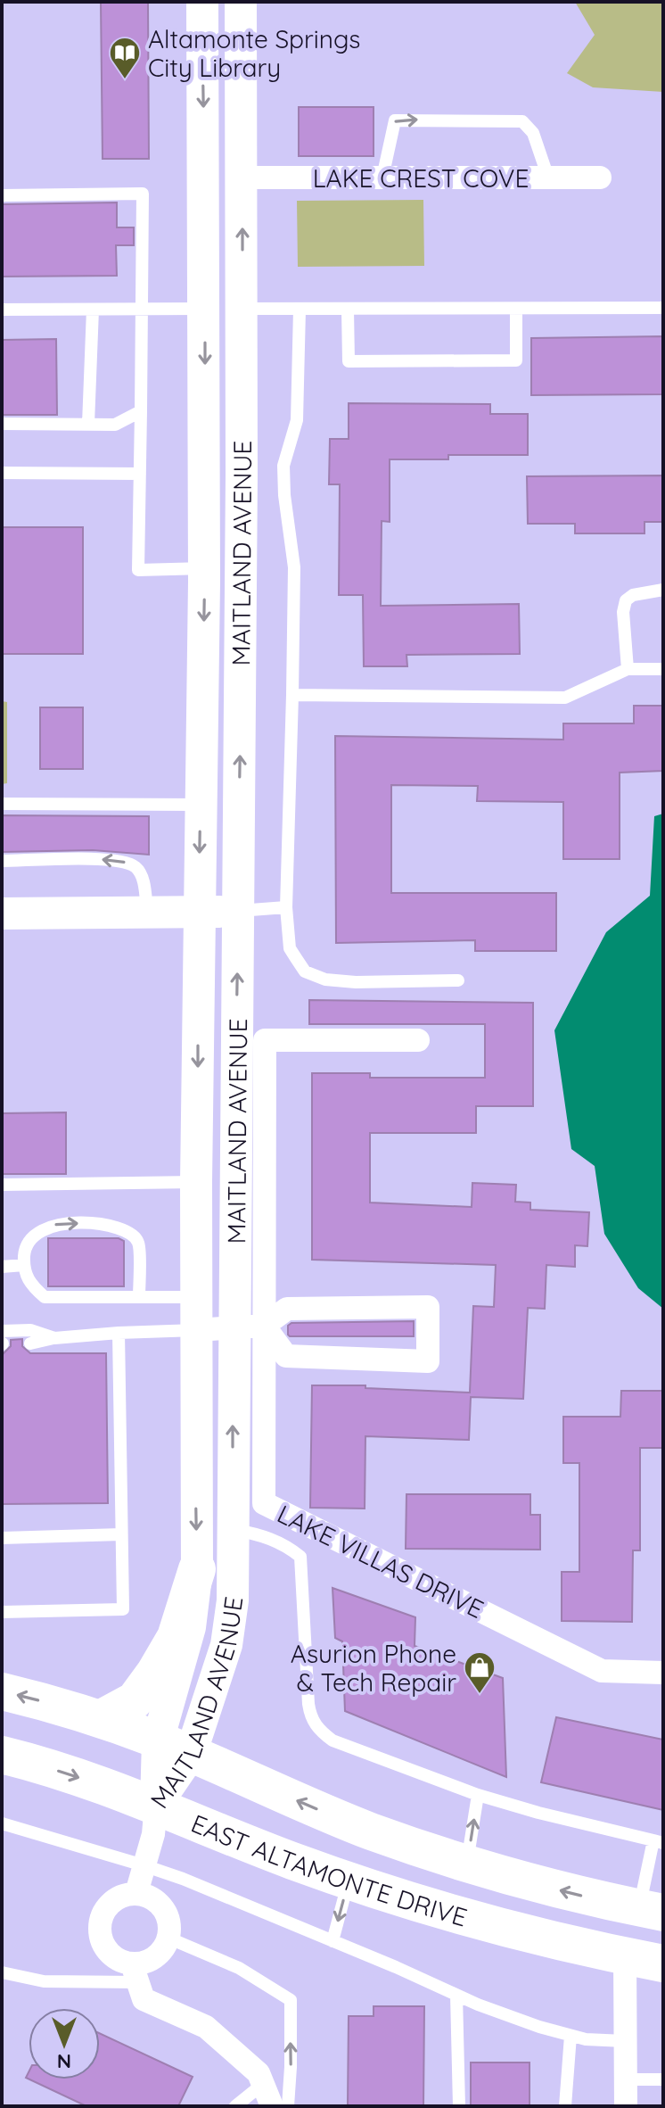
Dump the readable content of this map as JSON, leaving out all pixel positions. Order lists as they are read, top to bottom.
{
  "streets": {
    "main road": ["MAITLAND AVENUE", "EAST ALTAMONTE DRIVE"],
    "street": ["LAKE CREST COVE", "LAKE VILLAS DRIVE"]
  },
  "crossings": [
    ["LAKE CREST COVE", "MAITLAND AVENUE"],
    ["MAITLAND AVENUE", "LAKE VILLAS DRIVE"],
    ["MAITLAND AVENUE", "EAST ALTAMONTE DRIVE"]
  ],
  "places": {
    "library": ["Altamonte Springs City Library"],
    "shop": ["Asurion Phone & Tech Repair"]
  },
  "north": "bottom"
}
